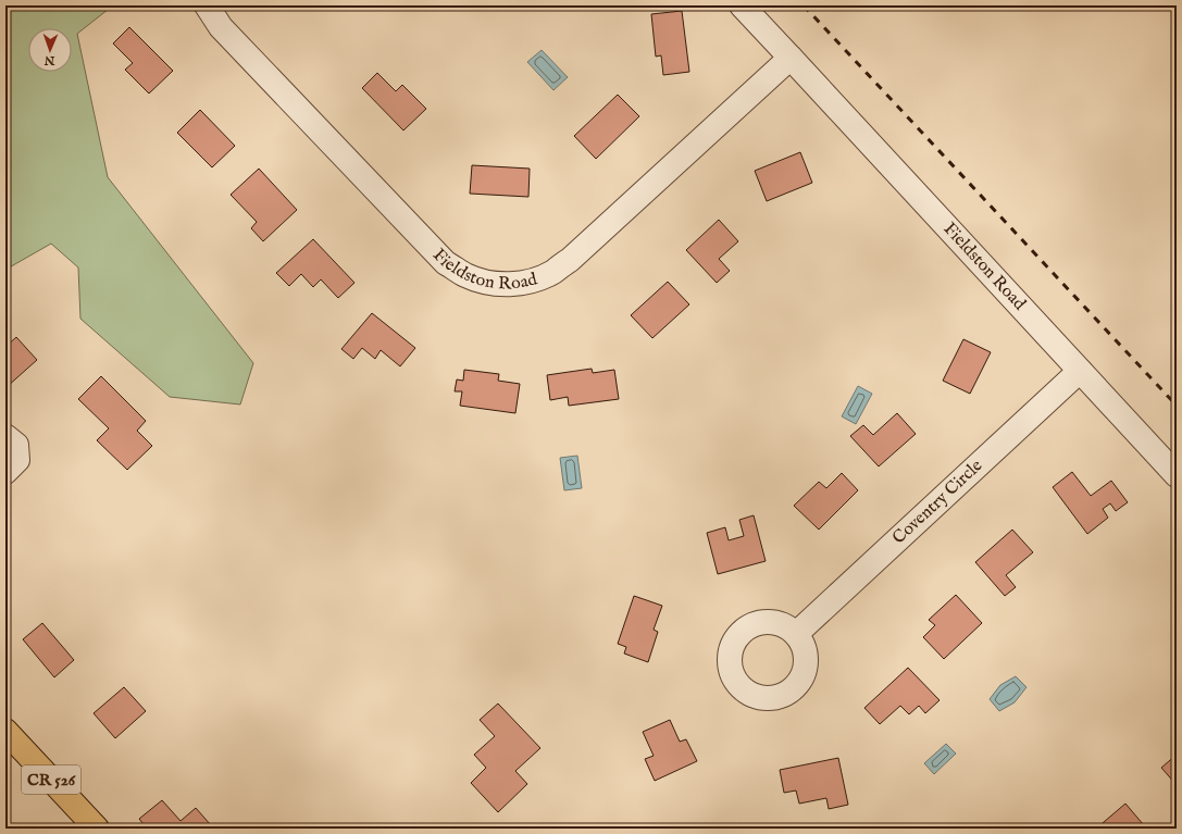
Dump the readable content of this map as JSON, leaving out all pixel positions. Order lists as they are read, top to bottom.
{
  "streets": {
    "main road": ["CR 526"],
    "street": ["Fieldston Road", "Coventry Circle"]
  },
  "crossings": [
    ["Fieldston Road", "Coventry Circle"]
  ],
  "north": "bottom"
}
